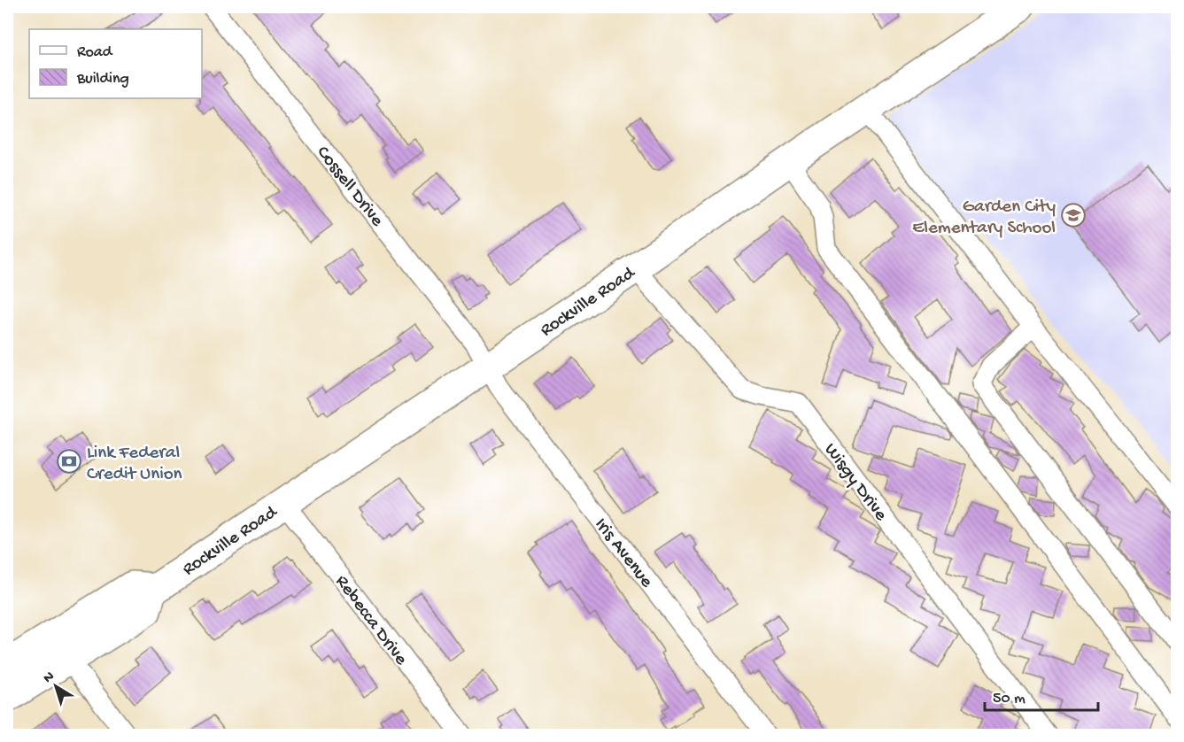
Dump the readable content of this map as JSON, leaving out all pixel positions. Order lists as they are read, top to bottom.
{
  "streets": {
    "main road": ["Rockville Road"],
    "street": [
      "Cossell Drive",
      "Wisgy Drive",
      "Iris Avenue",
      "Rebecca Drive"
    ]
  },
  "crossings": [
    ["Cossell Drive", "Rockville Road"],
    ["Cossell Drive", "Iris Avenue"],
    ["Rockville Road", "Wisgy Drive"],
    ["Rockville Road", "Iris Avenue"],
    ["Rockville Road", "Rebecca Drive"]
  ],
  "places": {
    "school or university": ["Garden City Elementary School"],
    "bank": ["Link Federal Credit Union"]
  },
  "legend": ["Road", "Building"],
  "scale_bar": "50 m",
  "north": "top left"
}
